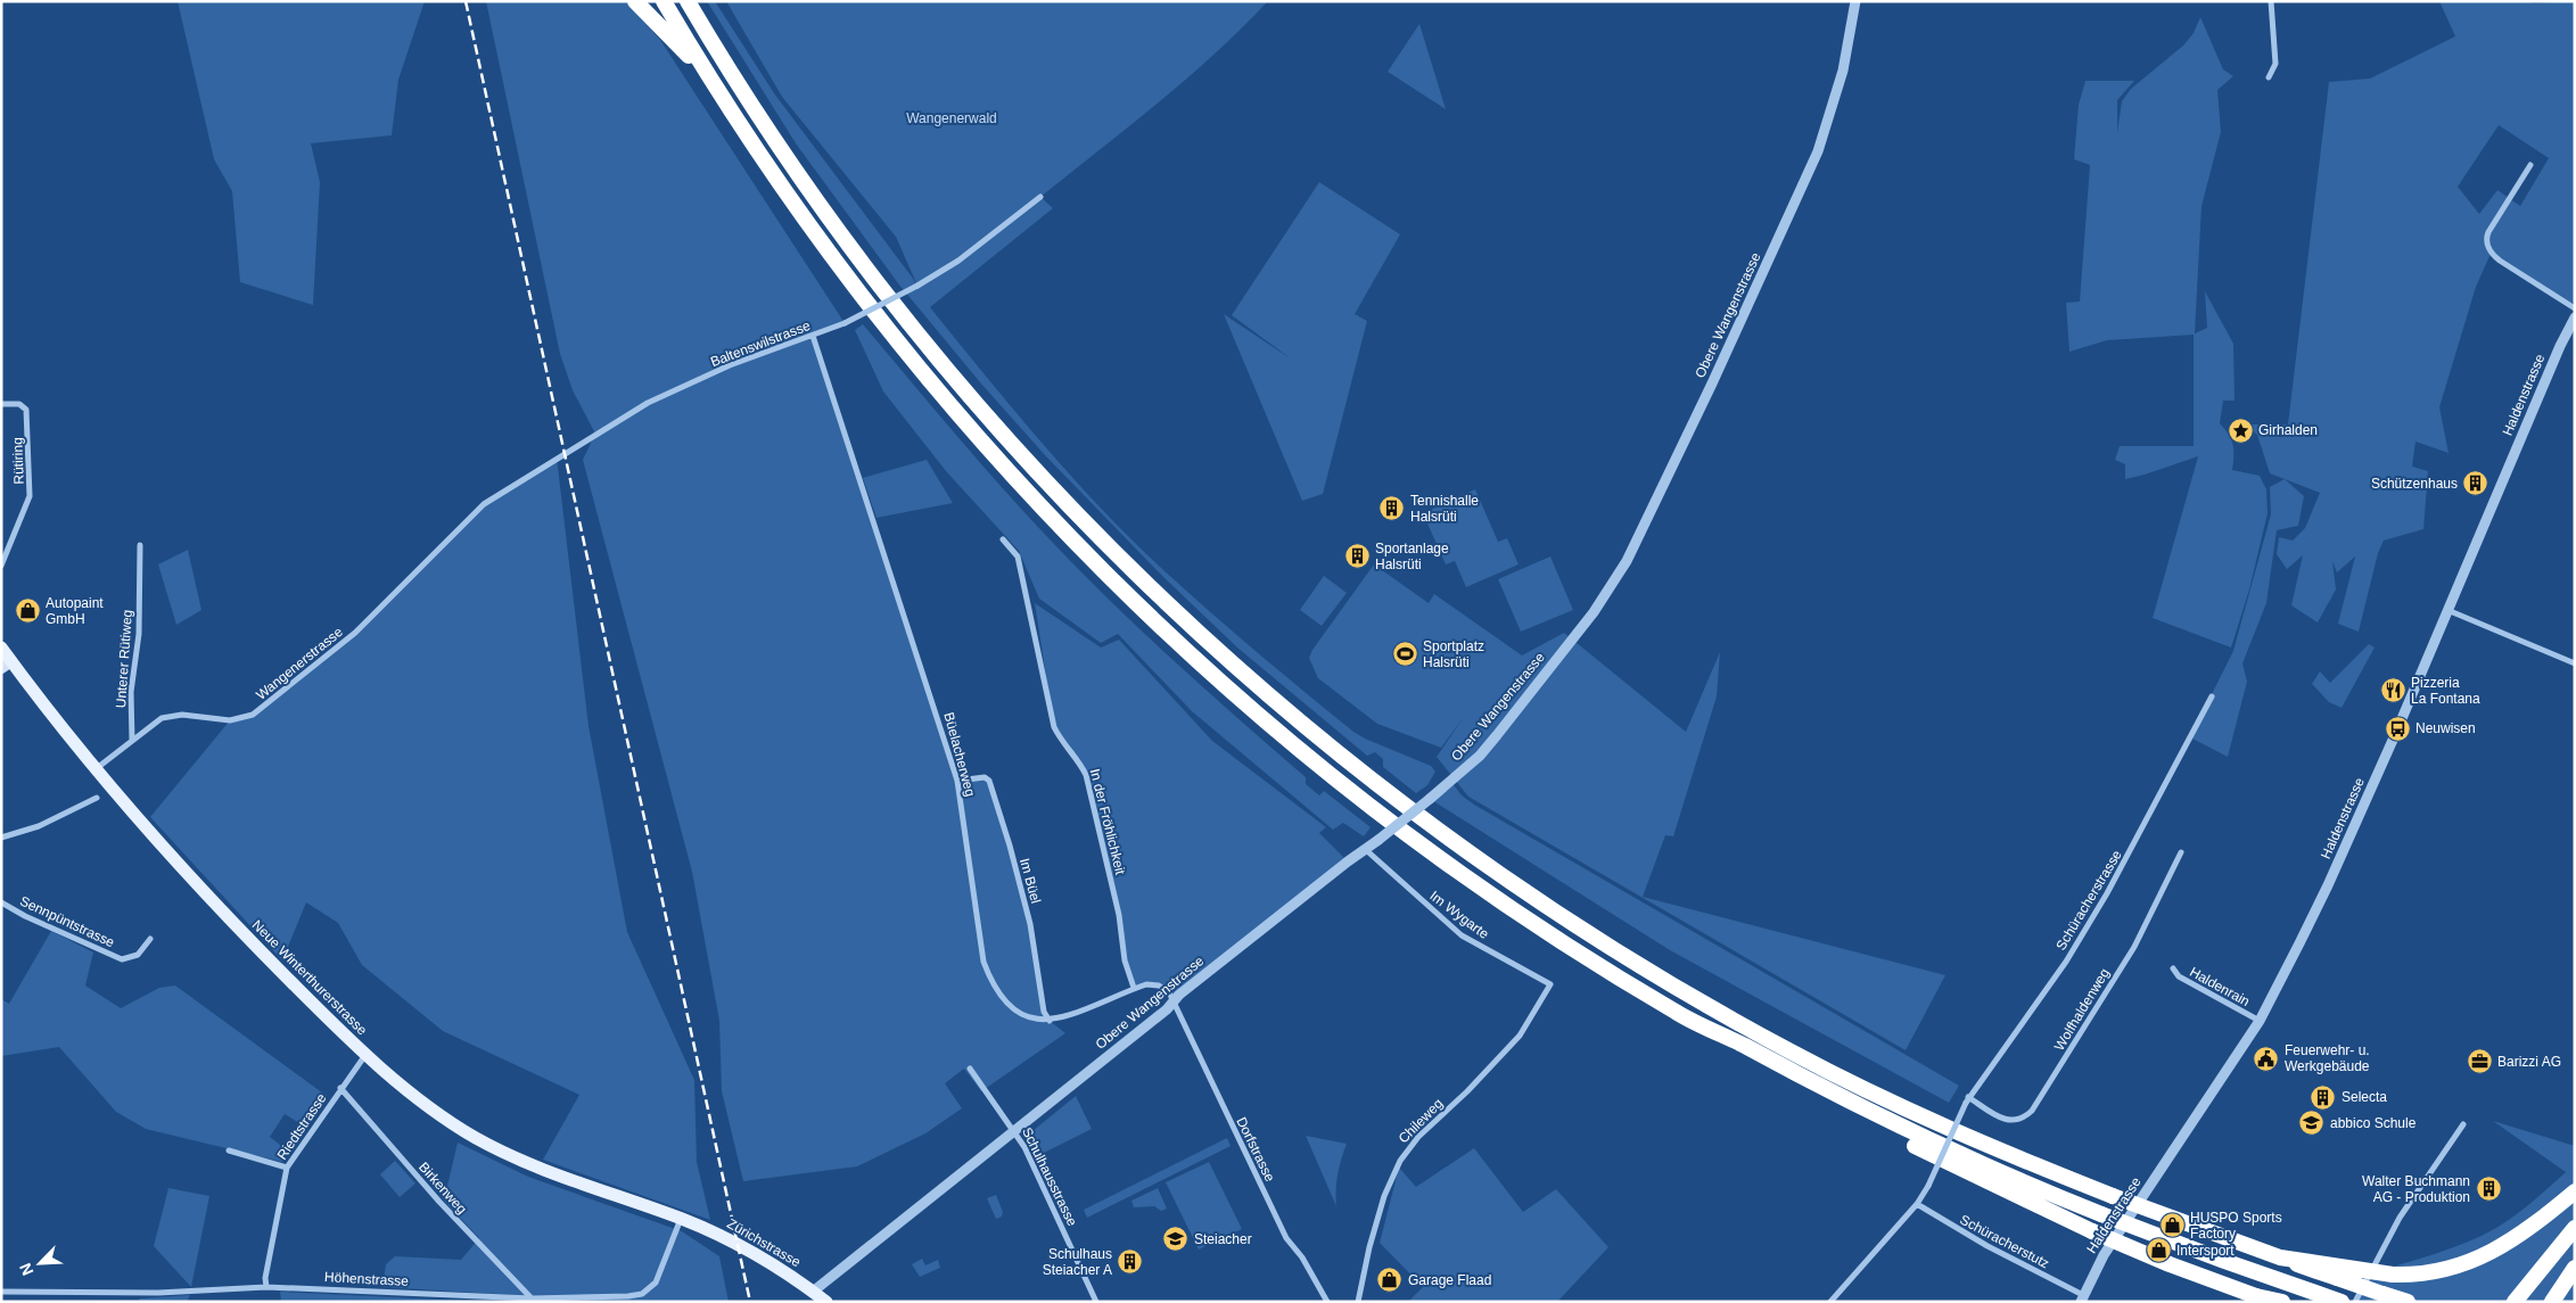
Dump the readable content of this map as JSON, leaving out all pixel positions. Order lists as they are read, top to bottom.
{
  "streets": {
    "main road": ["Neue Winterthurerstrasse", "Zürichstrasse"],
    "street": [
      "Obere Wangenstrasse",
      "Baltenswilstrasse",
      "Haldenstrasse",
      "Rütiring",
      "Unterer Rütiweg",
      "Wangenerstrasse",
      "Büelacherweg",
      "In der Fröhlichkeit",
      "Im Büel",
      "Schüracherstrasse",
      "Im Wygarte",
      "Sennpüntstrasse",
      "Haldenrain",
      "Wolfhaldenweg",
      "Chileweg",
      "Riedtstrasse",
      "Dorfstrasse",
      "Schulhausstrasse",
      "Birkenweg",
      "Schüracherstutz",
      "Höhenstrasse"
    ]
  },
  "crossings": [
    ["Obere Wangenstrasse", "Im Wygarte"],
    ["Obere Wangenstrasse", "Dorfstrasse"],
    ["Obere Wangenstrasse", "Schulhausstrasse"],
    ["Obere Wangenstrasse", "Zürichstrasse"],
    ["Baltenswilstrasse", "Wangenerstrasse"],
    ["Baltenswilstrasse", "Büelacherweg"],
    ["Haldenstrasse", "Haldenrain"],
    ["Haldenstrasse", "Schüracherstutz"],
    ["Unterer Rütiweg", "Wangenerstrasse"],
    ["Wangenerstrasse", "Neue Winterthurerstrasse"],
    ["Büelacherweg", "Im Büel"],
    ["Schüracherstrasse", "Wolfhaldenweg"],
    ["Im Wygarte", "Chileweg"],
    ["Neue Winterthurerstrasse", "Riedtstrasse"],
    ["Neue Winterthurerstrasse", "Zürichstrasse"],
    ["Neue Winterthurerstrasse", "Höhenstrasse"],
    ["Riedtstrasse", "Birkenweg"],
    ["Riedtstrasse", "Höhenstrasse"],
    ["Birkenweg", "Höhenstrasse"],
    ["Zürichstrasse", "Höhenstrasse"]
  ],
  "parks": ["Wangenerwald"],
  "places": {
    "place": ["Girhalden"],
    "building": [
      "Schützenhaus",
      "Tennishalle Halsrüti",
      "Sportanlage Halsrüti",
      "Selecta",
      "Walter Buchmann AG - Produktion",
      "Schulhaus Steiacher A"
    ],
    "shop": [
      "Autopaint GmbH",
      "HUSPO Sports Factory",
      "Intersport",
      "Garage Flaad"
    ],
    "sports": ["Sportplatz Halsrüti"],
    "restaurant": ["Pizzeria La Fontana"],
    "bus stop": ["Neuwisen"],
    "public building": ["Feuerwehr- u. Werkgebäude"],
    "office": ["Barizzi AG"],
    "school or university": ["abbico Schule", "Steiacher"]
  },
  "north": "bottom left"
}
